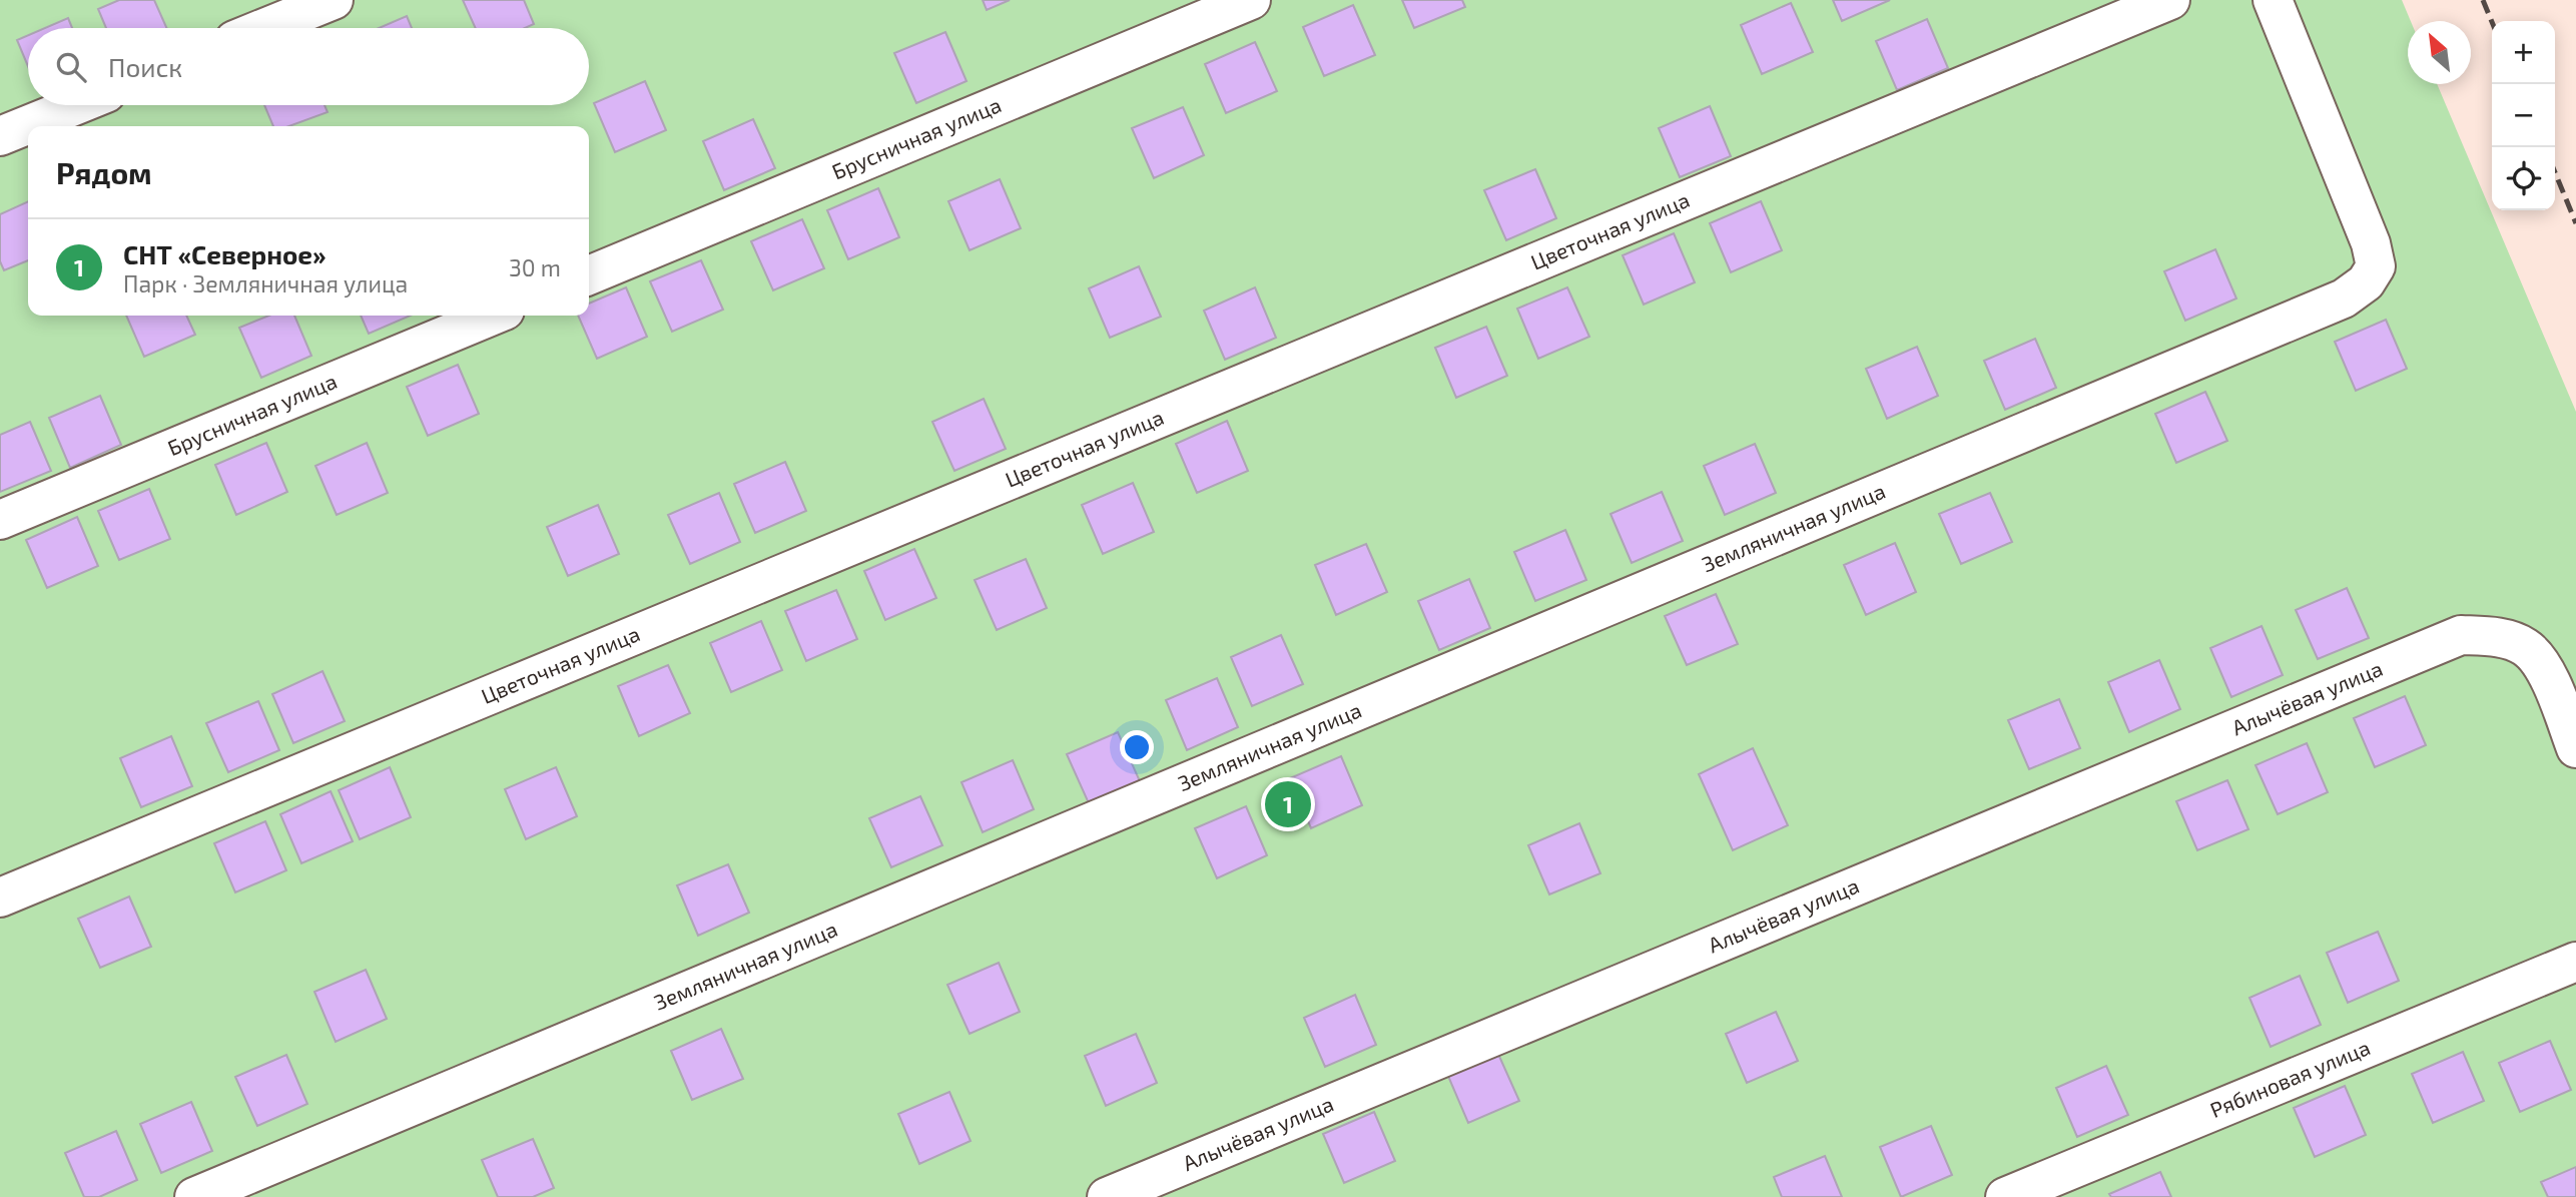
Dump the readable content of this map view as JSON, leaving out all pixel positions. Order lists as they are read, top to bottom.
{
  "streets": {
    "street": [
      "Брусничная улица",
      "Цветочная улица",
      "Земляничная улица",
      "Алычёвая улица",
      "Рябиновая улица"
    ]
  },
  "north": "top left",
  "page": {
    "map_buttons": ["+", "−"],
    "search": "Поиск",
    "heading": "Рядом",
    "list": [
      {
        "mark": "1",
        "name": "СНТ «Северное»",
        "note": "Парк · Земляничная улица",
        "value": "30 m"
      }
    ],
    "pins": "1"
  }
}
